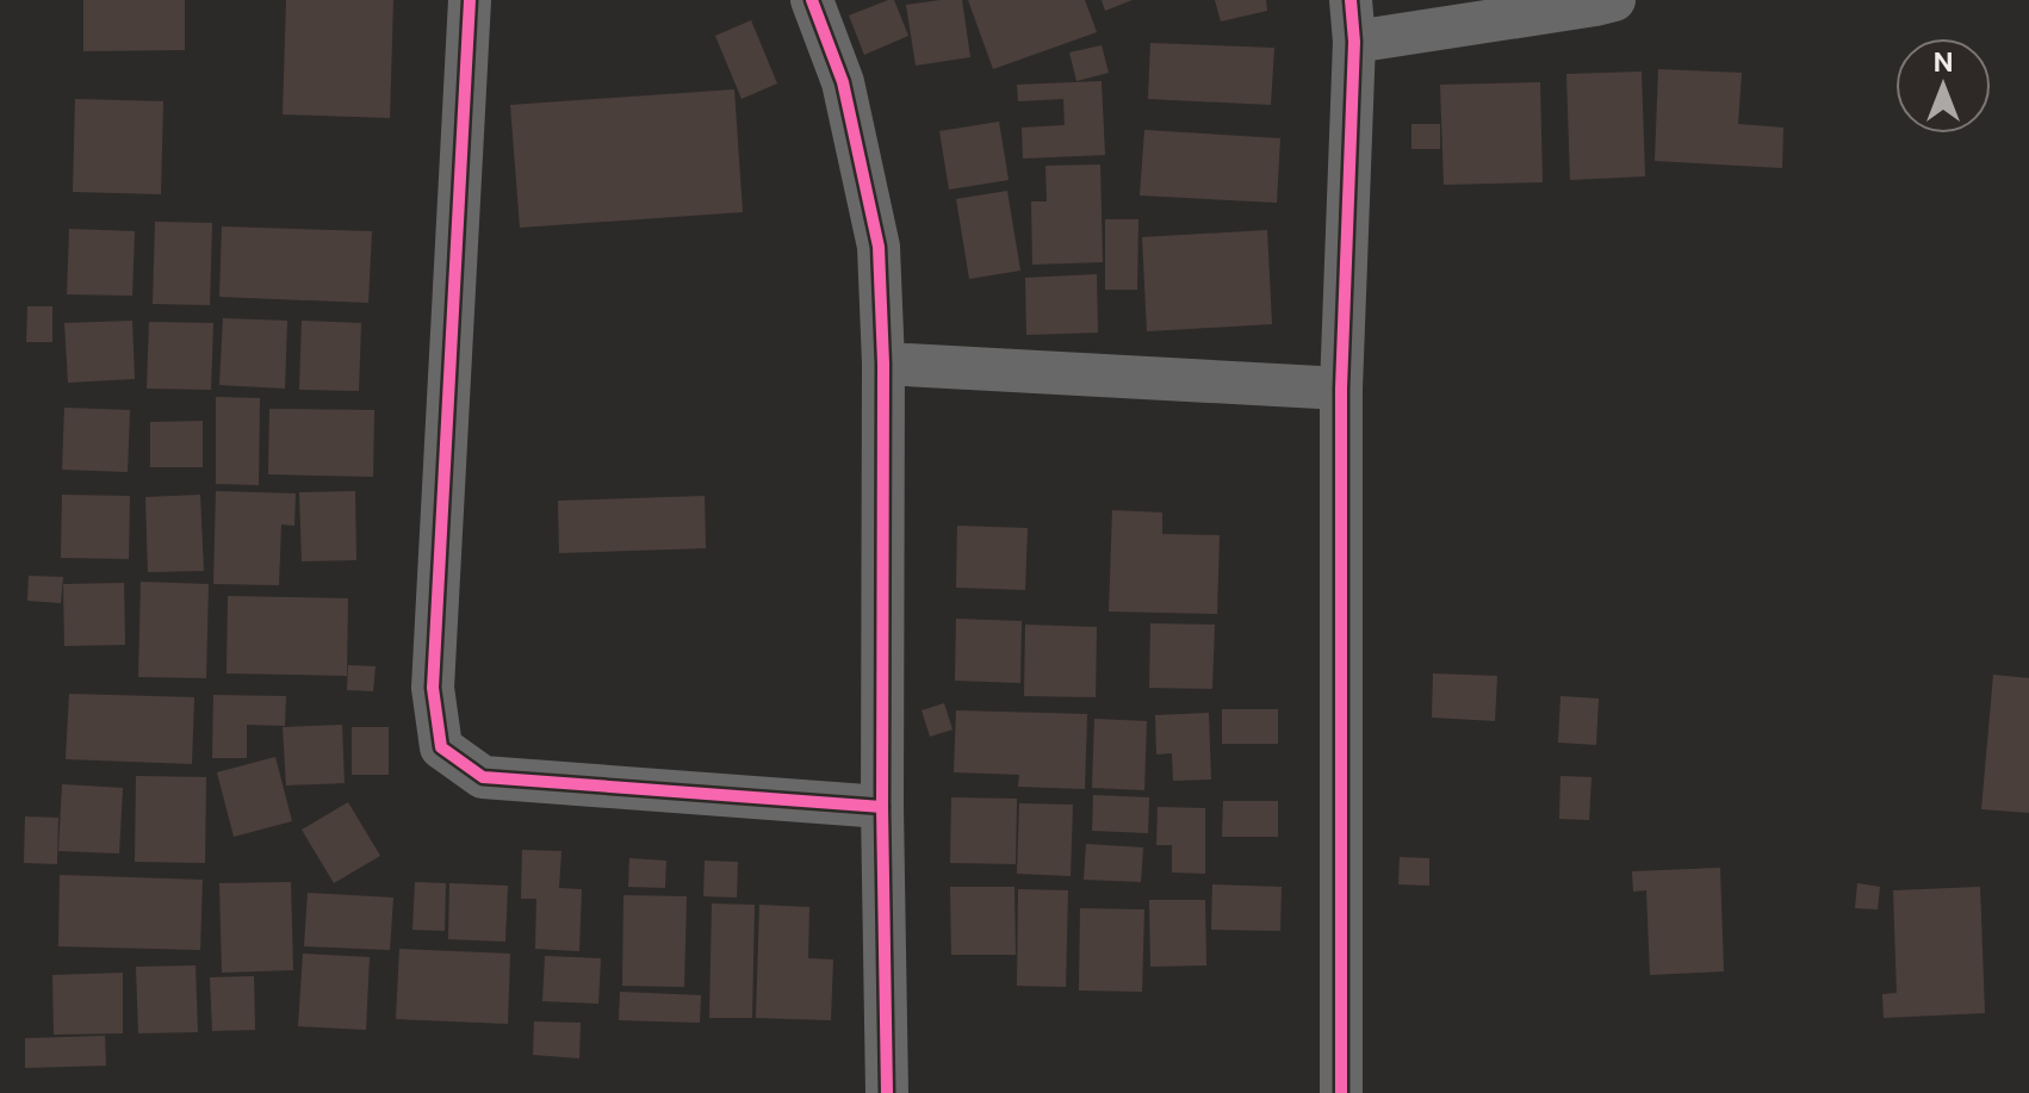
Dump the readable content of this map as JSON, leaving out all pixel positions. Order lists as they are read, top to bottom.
{
  "north": "top"
}
